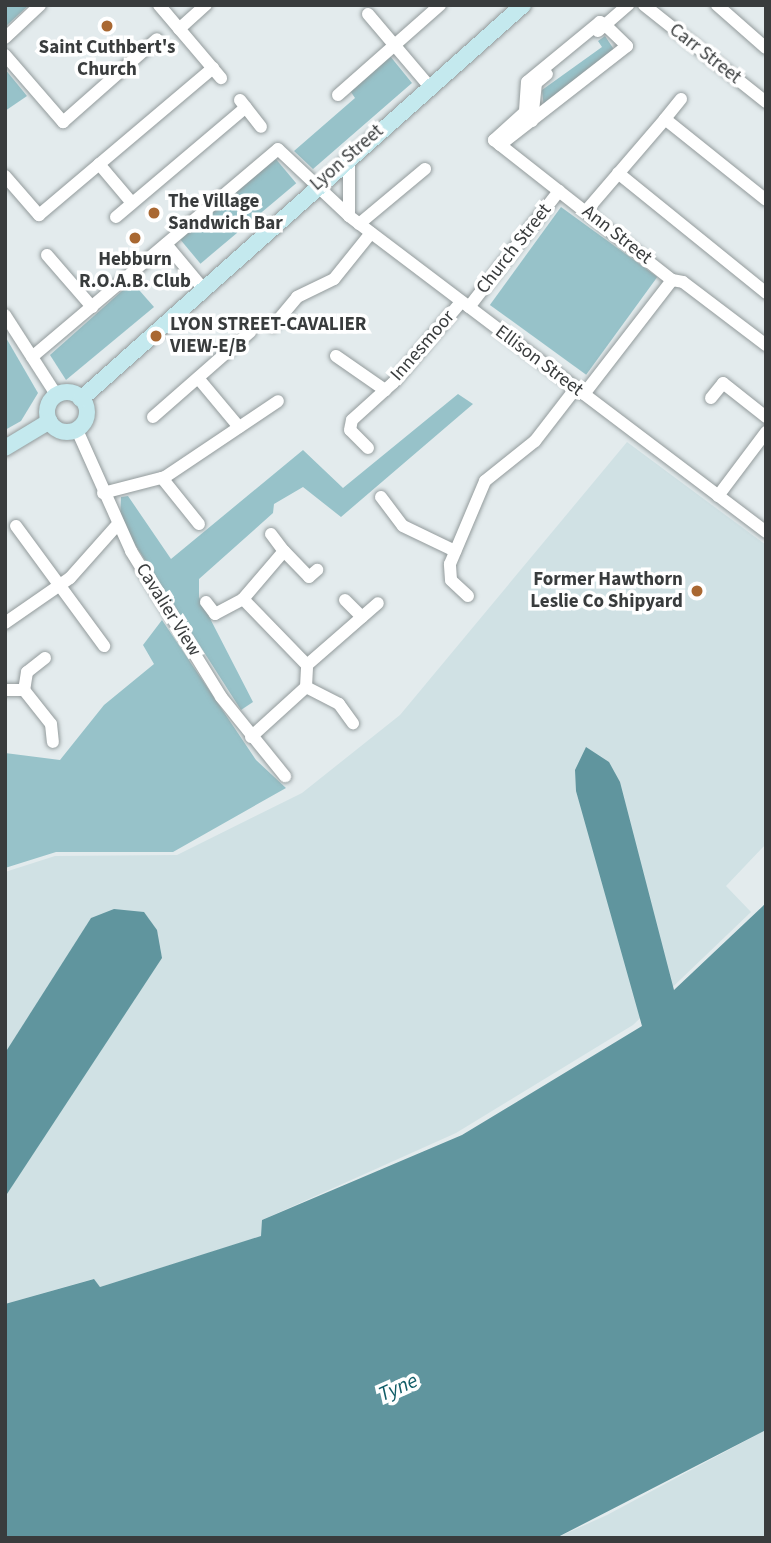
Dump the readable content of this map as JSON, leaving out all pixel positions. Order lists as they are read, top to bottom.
{
  "streets": {
    "main road": ["Lyon Street"],
    "street": [
      "Carr Street",
      "Ann Street",
      "Church Street",
      "Innesmoor",
      "Ellison Street",
      "Cavalier View"
    ]
  },
  "crossings": [
    ["Lyon Street", "Ellison Street"],
    ["Lyon Street", "Cavalier View"],
    ["Ann Street", "Church Street"],
    ["Church Street", "Innesmoor"],
    ["Church Street", "Ellison Street"],
    ["Innesmoor", "Ellison Street"]
  ],
  "water": ["Tyne"],
  "places": [
    "Saint Cuthbert's Church",
    "The Village Sandwich Bar",
    "Hebburn R.O.A.B. Club",
    "LYON STREET-CAVALIER VIEW-E/B",
    "Former Hawthorn Leslie Co Shipyard"
  ]
}
